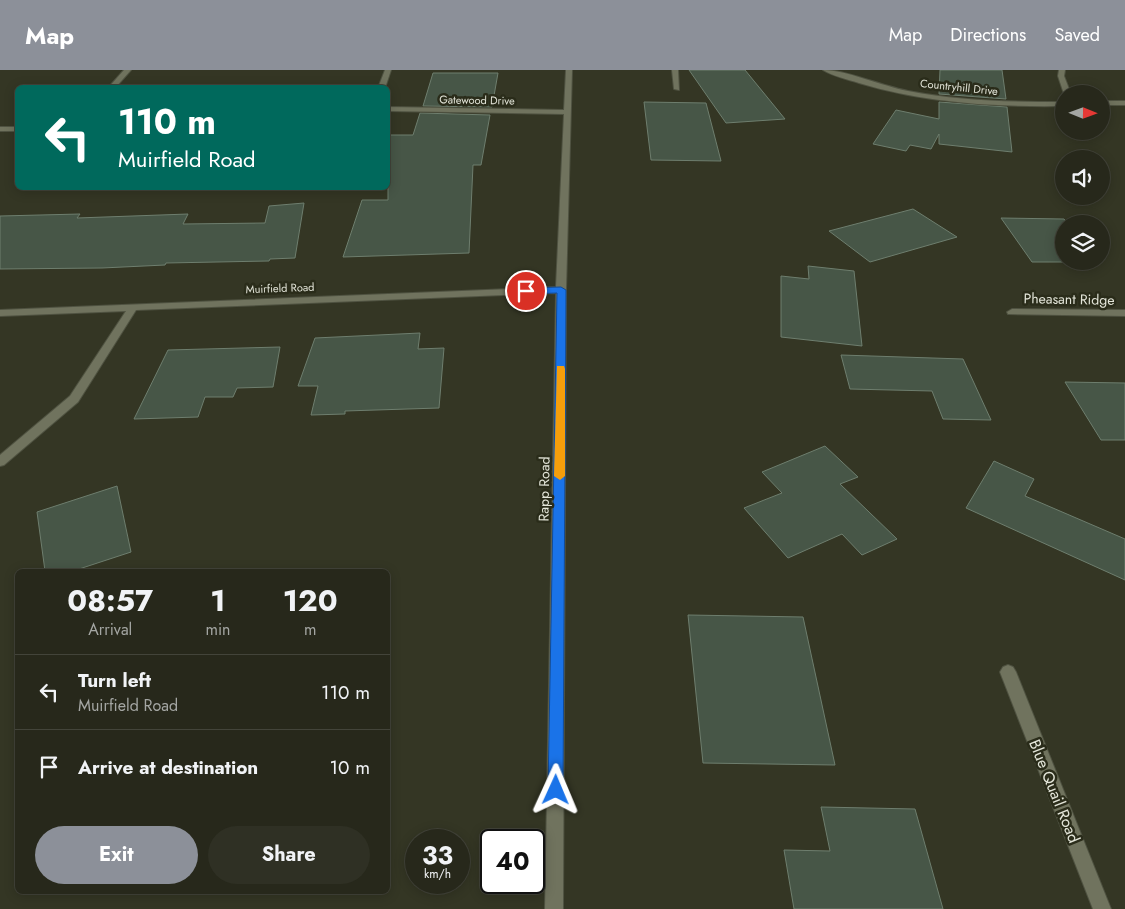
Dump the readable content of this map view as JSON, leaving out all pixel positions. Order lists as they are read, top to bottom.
{
  "streets": {
    "street": [
      "Countryhill Drive",
      "Gatewood Drive",
      "Muirfield Road",
      "Pheasant Ridge",
      "Rapp Road",
      "Blue Quail Road"
    ]
  },
  "crossings": [
    ["Gatewood Drive", "Rapp Road"],
    ["Muirfield Road", "Rapp Road"]
  ],
  "north": "right",
  "page": {
    "header": "Map",
    "nav": ["Map", "Directions", "Saved"],
    "turn": ["110 m", "Muirfield Road"],
    "eta": [
      "08:57",
      "Arrival",
      "1",
      "min",
      "120",
      "m"
    ],
    "list": [
      {
        "name": "Turn left",
        "note": "Muirfield Road",
        "value": "110 m"
      },
      {
        "name": "Arrive at destination",
        "value": "10 m"
      }
    ],
    "buttons": ["Exit", "Share"],
    "speed": "33 km/h",
    "limit": "40"
  }
}
